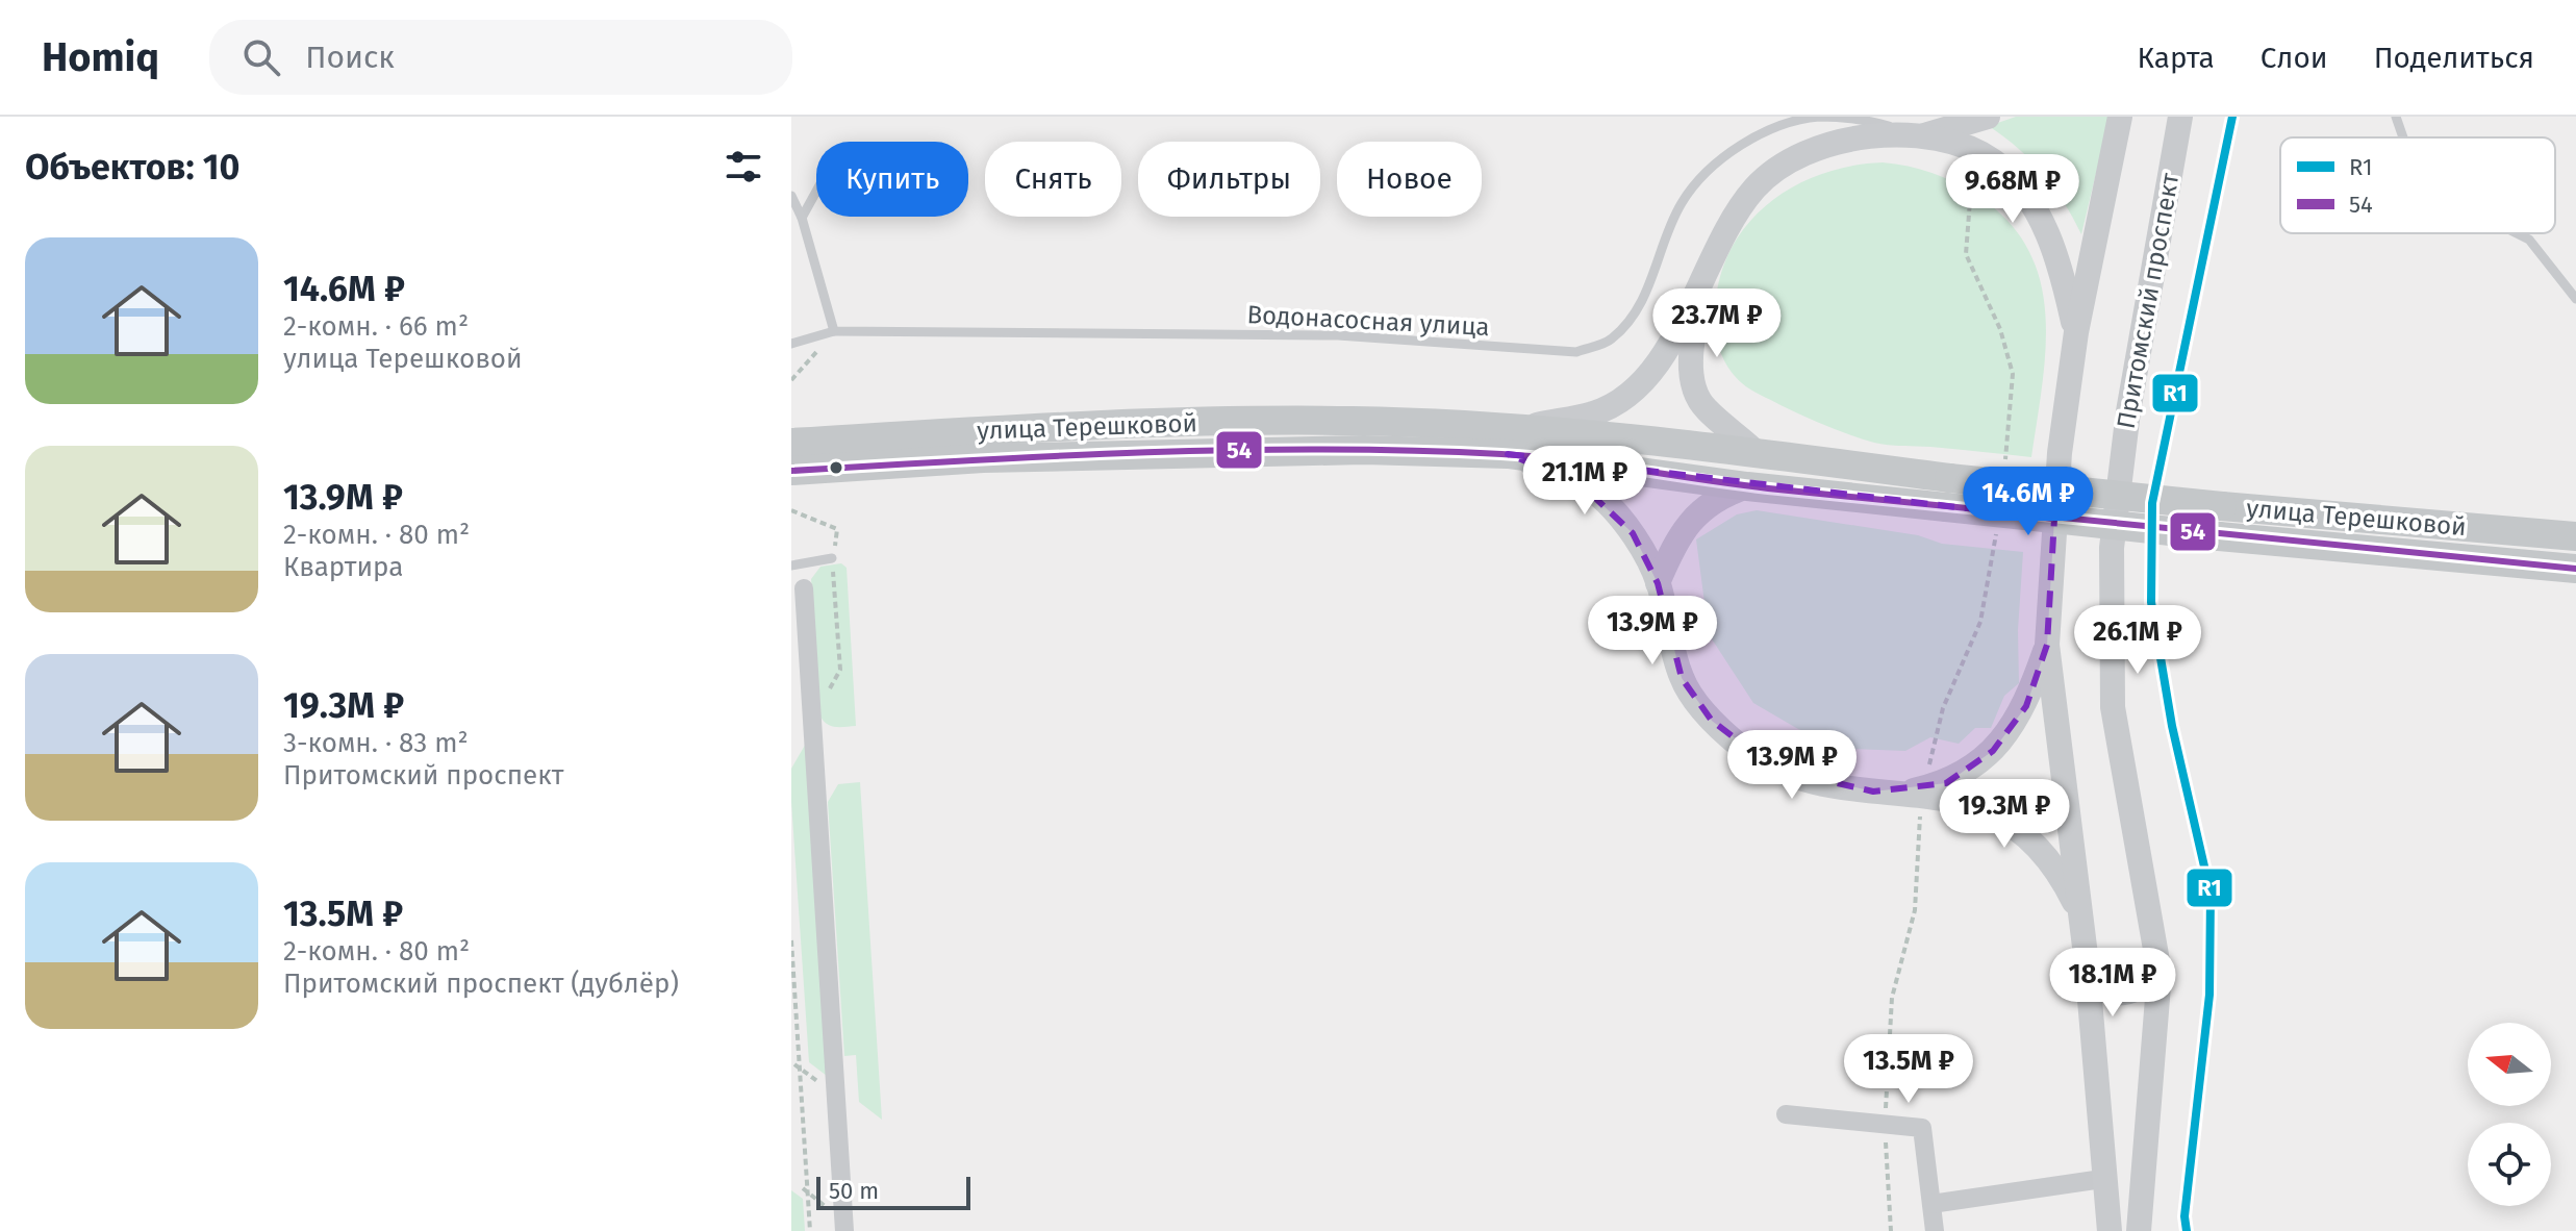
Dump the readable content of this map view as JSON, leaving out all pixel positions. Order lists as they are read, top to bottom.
{
  "streets": {
    "main road": ["Притомский проспект", "улица Терешковой"],
    "lane": ["Водонасосная улица"]
  },
  "lines": ["transit line R1", "transit line 54"],
  "legend": ["R1", "54"],
  "scale_bar": "50 m",
  "north": "left",
  "page": {
    "header": "Homiq",
    "search": "Поиск",
    "nav": ["Карта", "Слои", "Поделиться"],
    "heading": "Объектов: 10",
    "chip": [
      "Купить",
      "Снять",
      "Фильтры",
      "Новое"
    ],
    "price": [
      "9.68M ₽",
      "23.7M ₽",
      "21.1M ₽",
      "14.6M ₽",
      "13.9M ₽",
      "26.1M ₽",
      "13.9M ₽",
      "19.3M ₽",
      "18.1M ₽",
      "13.5M ₽"
    ],
    "list": [
      {
        "name": "14.6M ₽",
        "note": "2-комн. · 66 m² · улица Терешковой"
      },
      {
        "name": "13.9M ₽",
        "note": "2-комн. · 80 m² · Квартира"
      },
      {
        "name": "19.3M ₽",
        "note": "3-комн. · 83 m² · Притомский проспект"
      },
      {
        "name": "13.5M ₽",
        "note": "2-комн. · 80 m² · Притомский проспект (дублёр)"
      }
    ],
    "scale": "50 m"
  }
}
